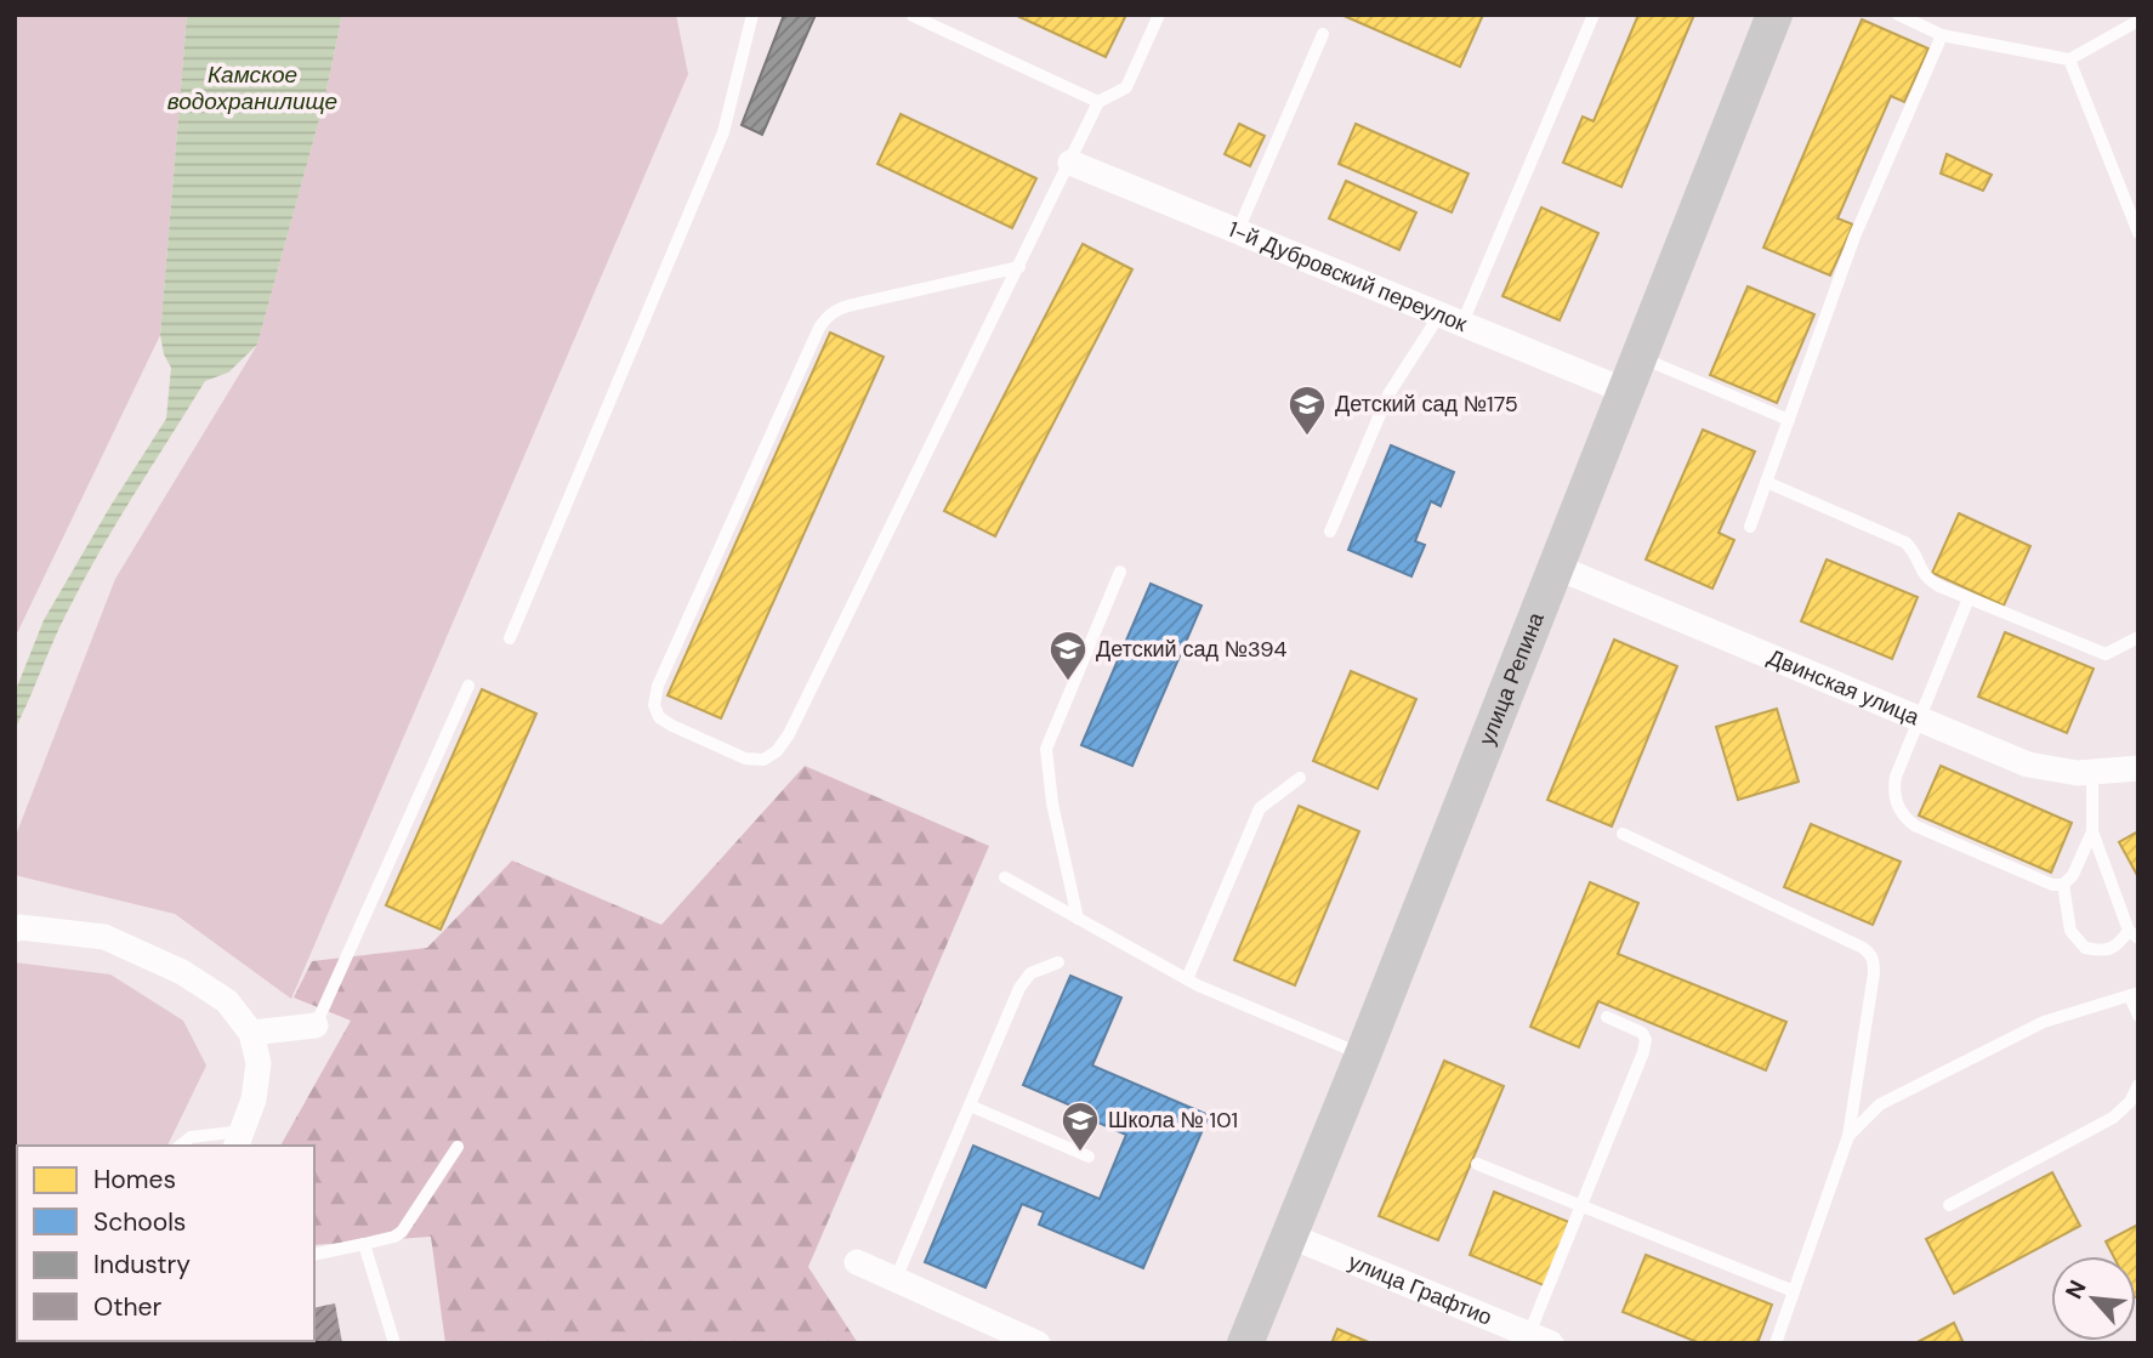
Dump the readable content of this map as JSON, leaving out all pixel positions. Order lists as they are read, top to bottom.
{
  "streets": {
    "main road": ["улица Репина"],
    "street": ["1-й Дубровский переулок", "Двинская улица", "улица Графтио"]
  },
  "crossings": [
    ["1-й Дубровский переулок", "улица Репина"],
    ["улица Репина", "Двинская улица"],
    ["улица Репина", "улица Графтио"]
  ],
  "water": ["Камское водохранилище"],
  "places": {
    "school or university": ["Детский сад №175", "Детский сад №394", "Школа № 101"]
  },
  "legend": [
    "Homes",
    "Schools",
    "Industry",
    "Other"
  ],
  "north": "top left"
}
